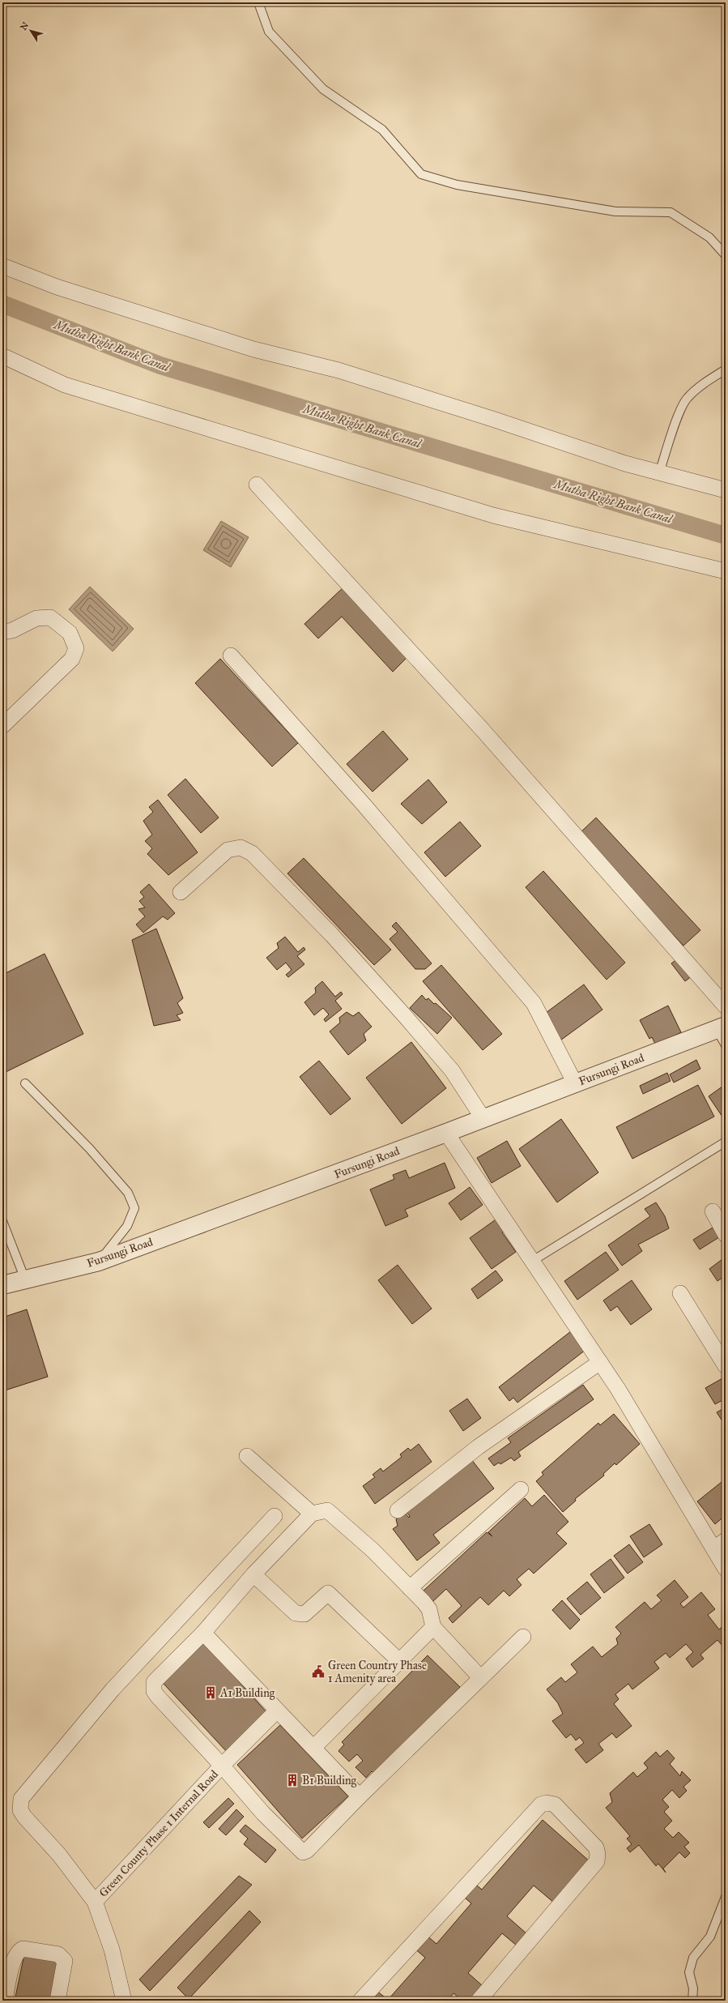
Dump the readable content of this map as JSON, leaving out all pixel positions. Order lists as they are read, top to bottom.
{
  "streets": {
    "street": ["Fursungi Road", "Green County Phase 1 Internal Road"]
  },
  "water": ["Mutha Right Bank Canal"],
  "places": {
    "public building": ["Green Country Phase 1 Amenity area"],
    "building": ["A1 Building", "B1 Building"]
  },
  "north": "top left"
}
